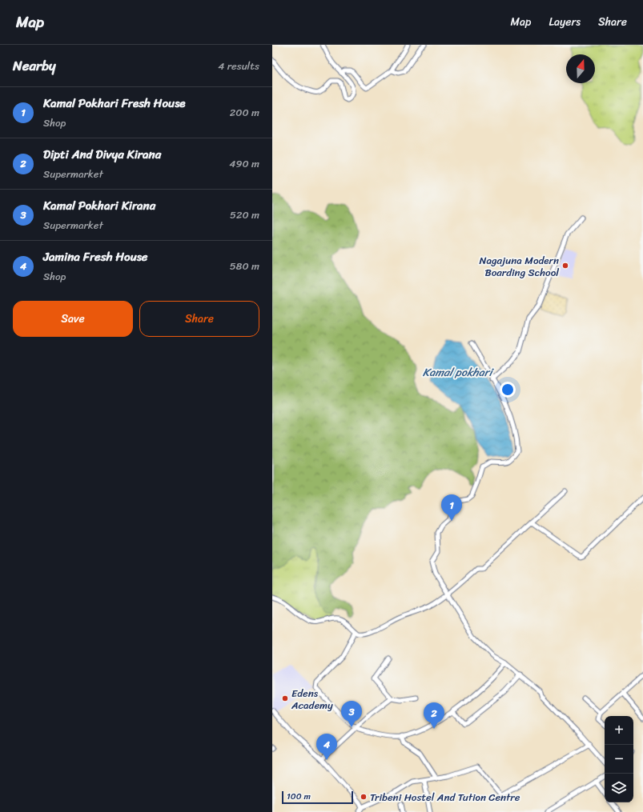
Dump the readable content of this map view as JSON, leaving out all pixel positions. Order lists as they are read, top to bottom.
{
  "water": ["Kamal pokhari"],
  "places": ["Nagajuna Modern Boarding School", "Edens Academy", "Tribeni Hostel And Tution Centre"],
  "scale_bar": "100 m",
  "north": "top",
  "page": {
    "header": "Map",
    "nav": ["Map", "Layers", "Share"],
    "heading": ["Nearby", "4 results"],
    "list": [
      {
        "mark": "1",
        "name": "Kamal Pokhari Fresh House",
        "note": "Shop",
        "value": "200 m"
      },
      {
        "mark": "2",
        "name": "Dipti And Divya Kirana",
        "note": "Supermarket",
        "value": "490 m"
      },
      {
        "mark": "3",
        "name": "Kamal Pokhari Kirana",
        "note": "Supermarket",
        "value": "520 m"
      },
      {
        "mark": "4",
        "name": "Jamina Fresh House",
        "note": "Shop",
        "value": "580 m"
      }
    ],
    "buttons": ["Save", "Share"],
    "pins": [
      "1",
      "3",
      "2",
      "4"
    ],
    "map_buttons": ["+", "−"],
    "scale": "100 m"
  }
}
